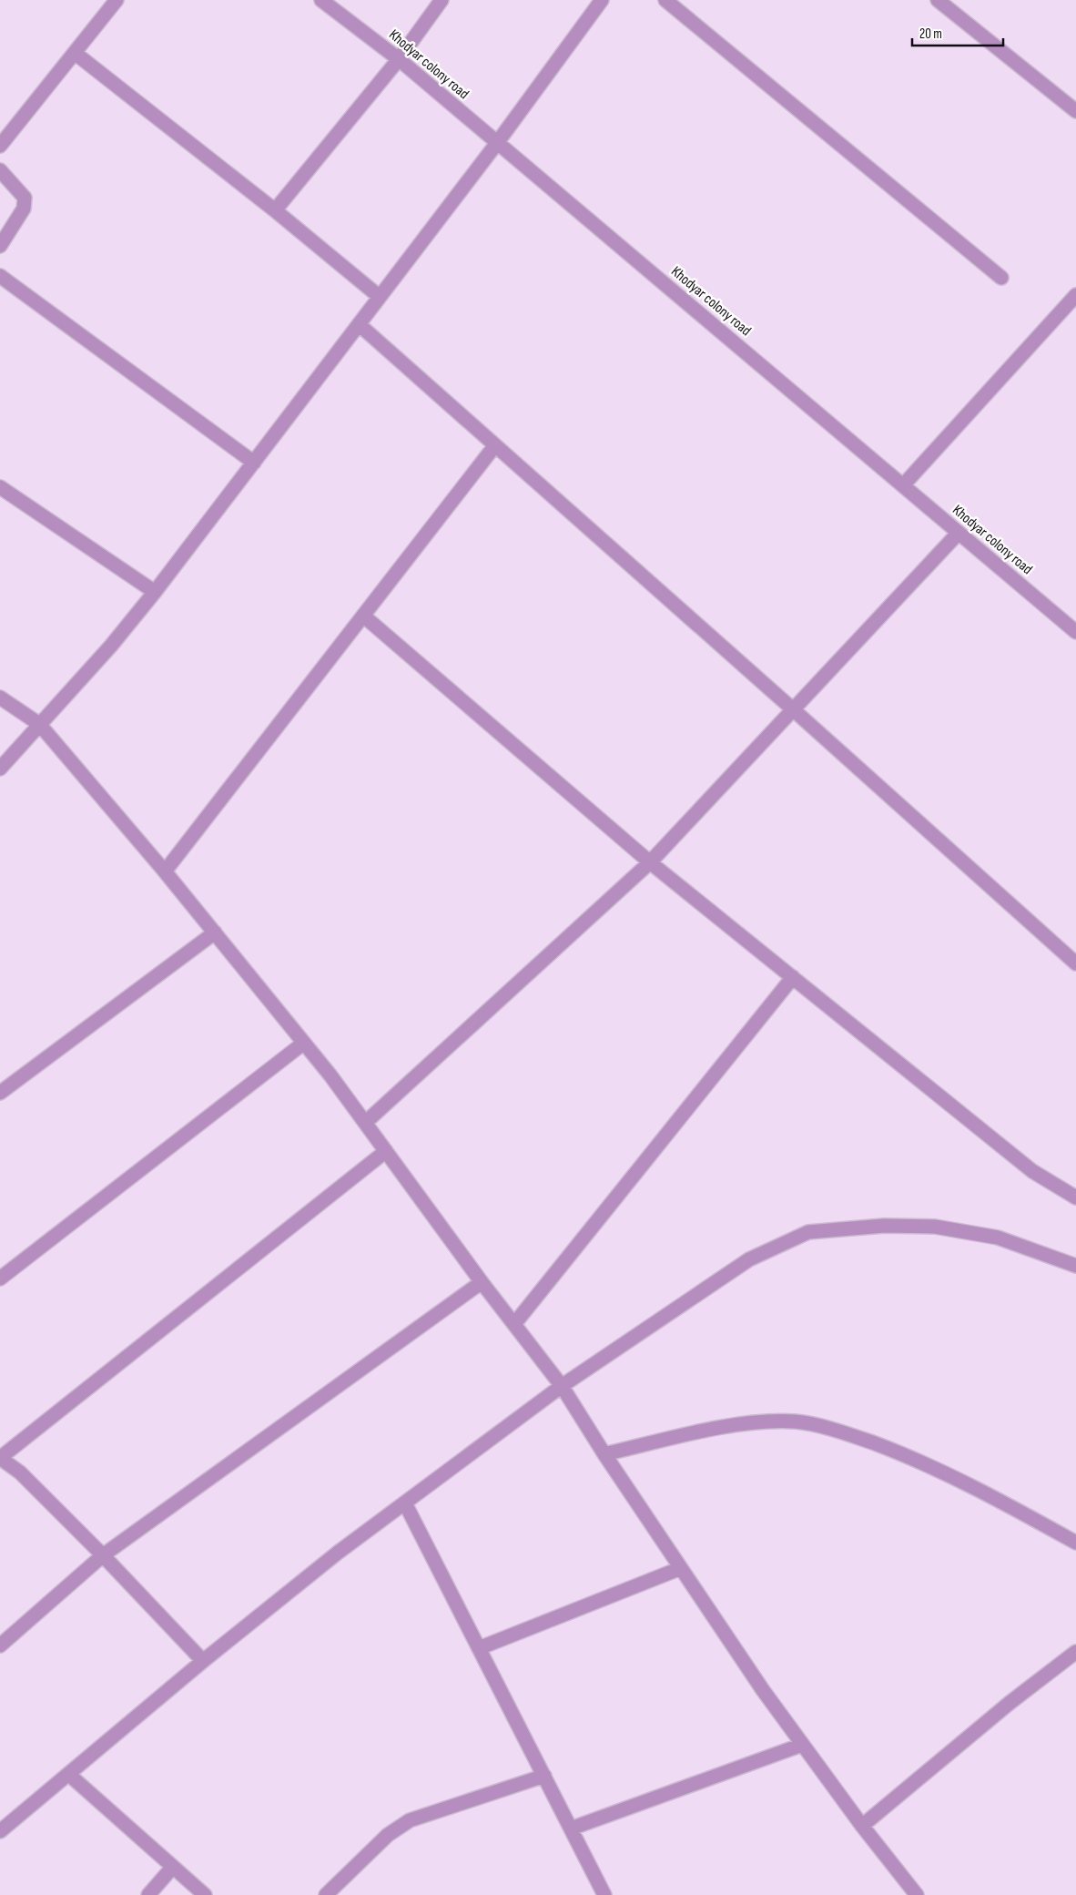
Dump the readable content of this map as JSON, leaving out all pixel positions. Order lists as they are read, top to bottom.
{
  "streets": {
    "street": ["Khodyar colony road"]
  },
  "scale_bar": "20 m"
}
